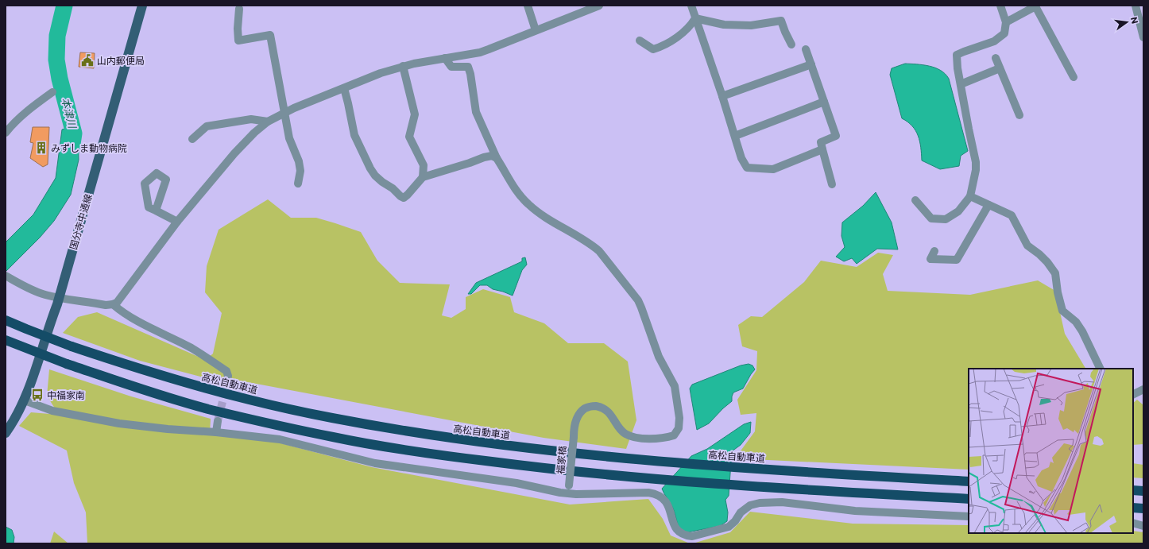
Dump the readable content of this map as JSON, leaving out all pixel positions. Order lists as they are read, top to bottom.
{
  "streets": {
    "highway": ["高松自動車道"],
    "main road": ["国分寺中通線"],
    "street": ["福家橋"]
  },
  "water": ["本津川"],
  "places": {
    "public building": ["山内郵便局"],
    "building": ["みずしま動物病院"],
    "bus stop": ["中福家南"]
  },
  "north": "right"
}
